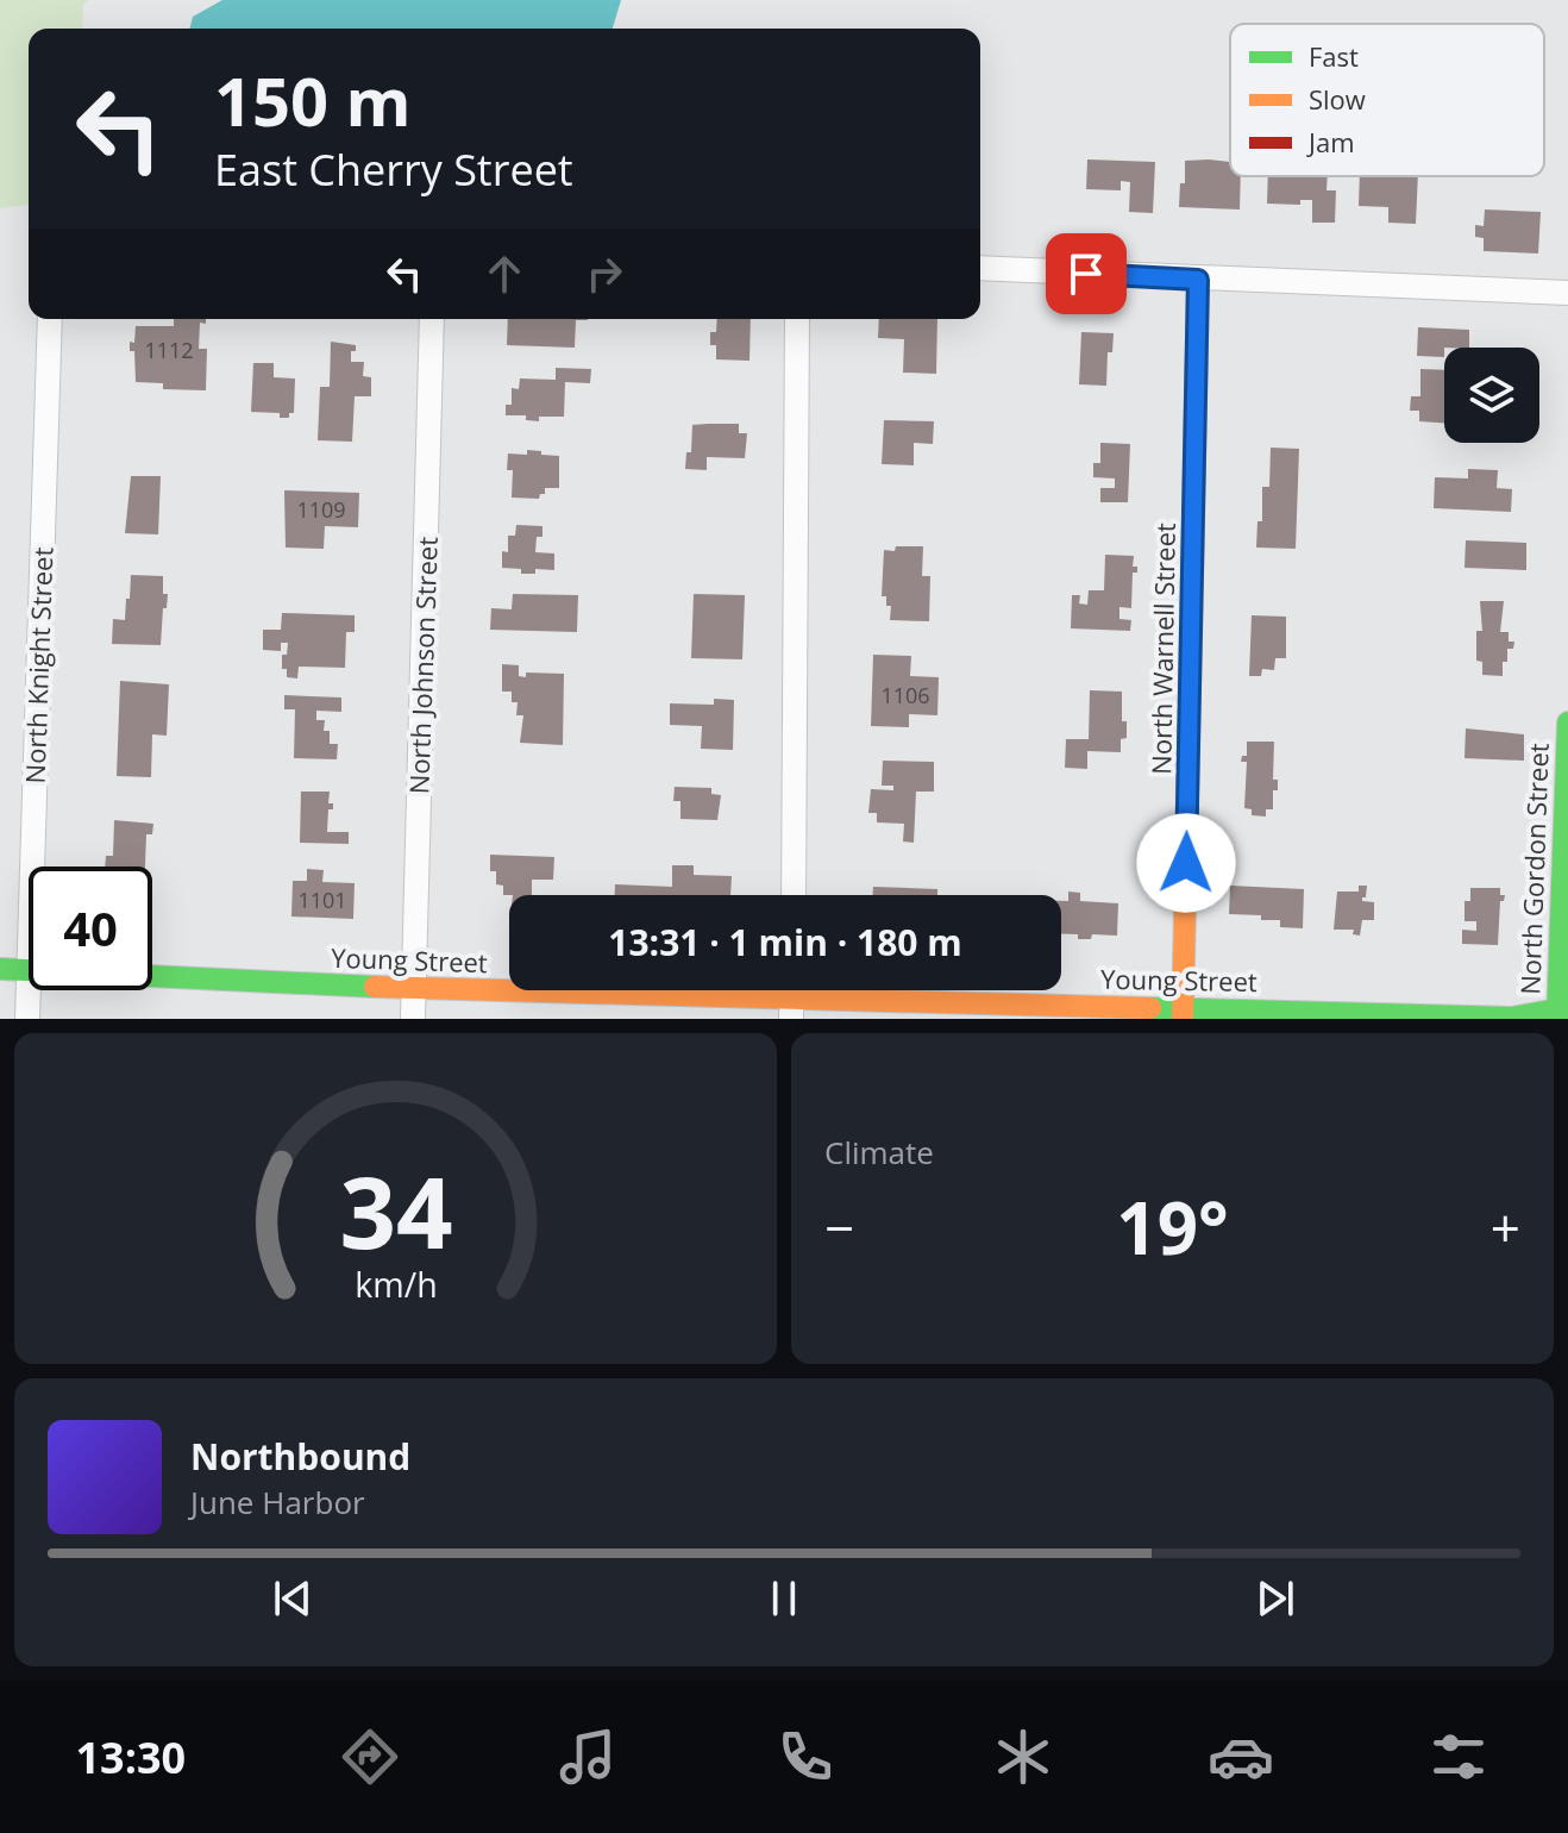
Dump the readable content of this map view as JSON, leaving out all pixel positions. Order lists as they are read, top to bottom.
{
  "streets": {
    "street": [
      "North Warnell Street",
      "North Knight Street",
      "North Johnson Street",
      "North Gordon Street",
      "Young Street"
    ]
  },
  "crossings": [
    ["North Warnell Street", "Young Street"],
    ["North Knight Street", "Young Street"],
    ["North Johnson Street", "Young Street"],
    ["North Gordon Street", "Young Street"]
  ],
  "house_numbers": [
    "1112",
    "1109",
    "1106",
    "1101"
  ],
  "legend": ["Fast", "Slow", "Jam"],
  "page": {
    "turn": ["150 m", "East Cherry Street"],
    "limit": "40",
    "trip": "13:31 · 1 min · 180 m",
    "tile": "Climate",
    "heat": ["−", "19°", "+"],
    "song": ["Northbound", "June Harbor"],
    "tabs": "13:30",
    "gauge": ["34", "km/h"]
  }
}
